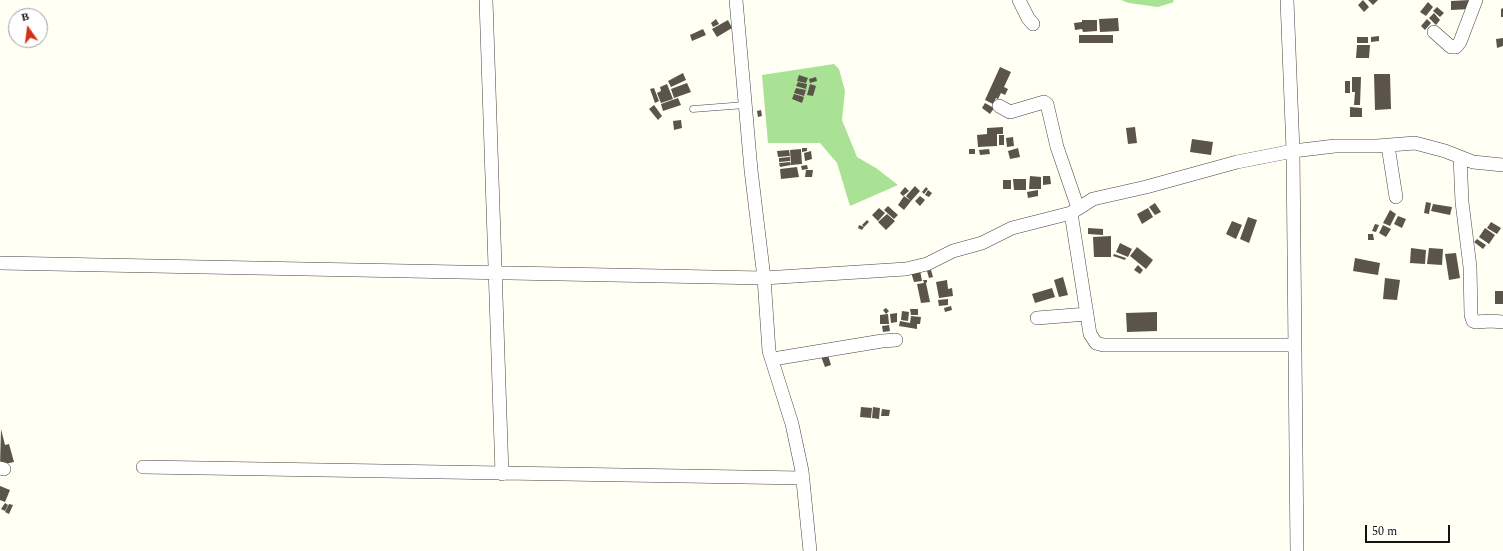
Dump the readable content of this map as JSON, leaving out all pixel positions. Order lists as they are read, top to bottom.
{
  "scale_bar": "50 m",
  "north": "top"
}
